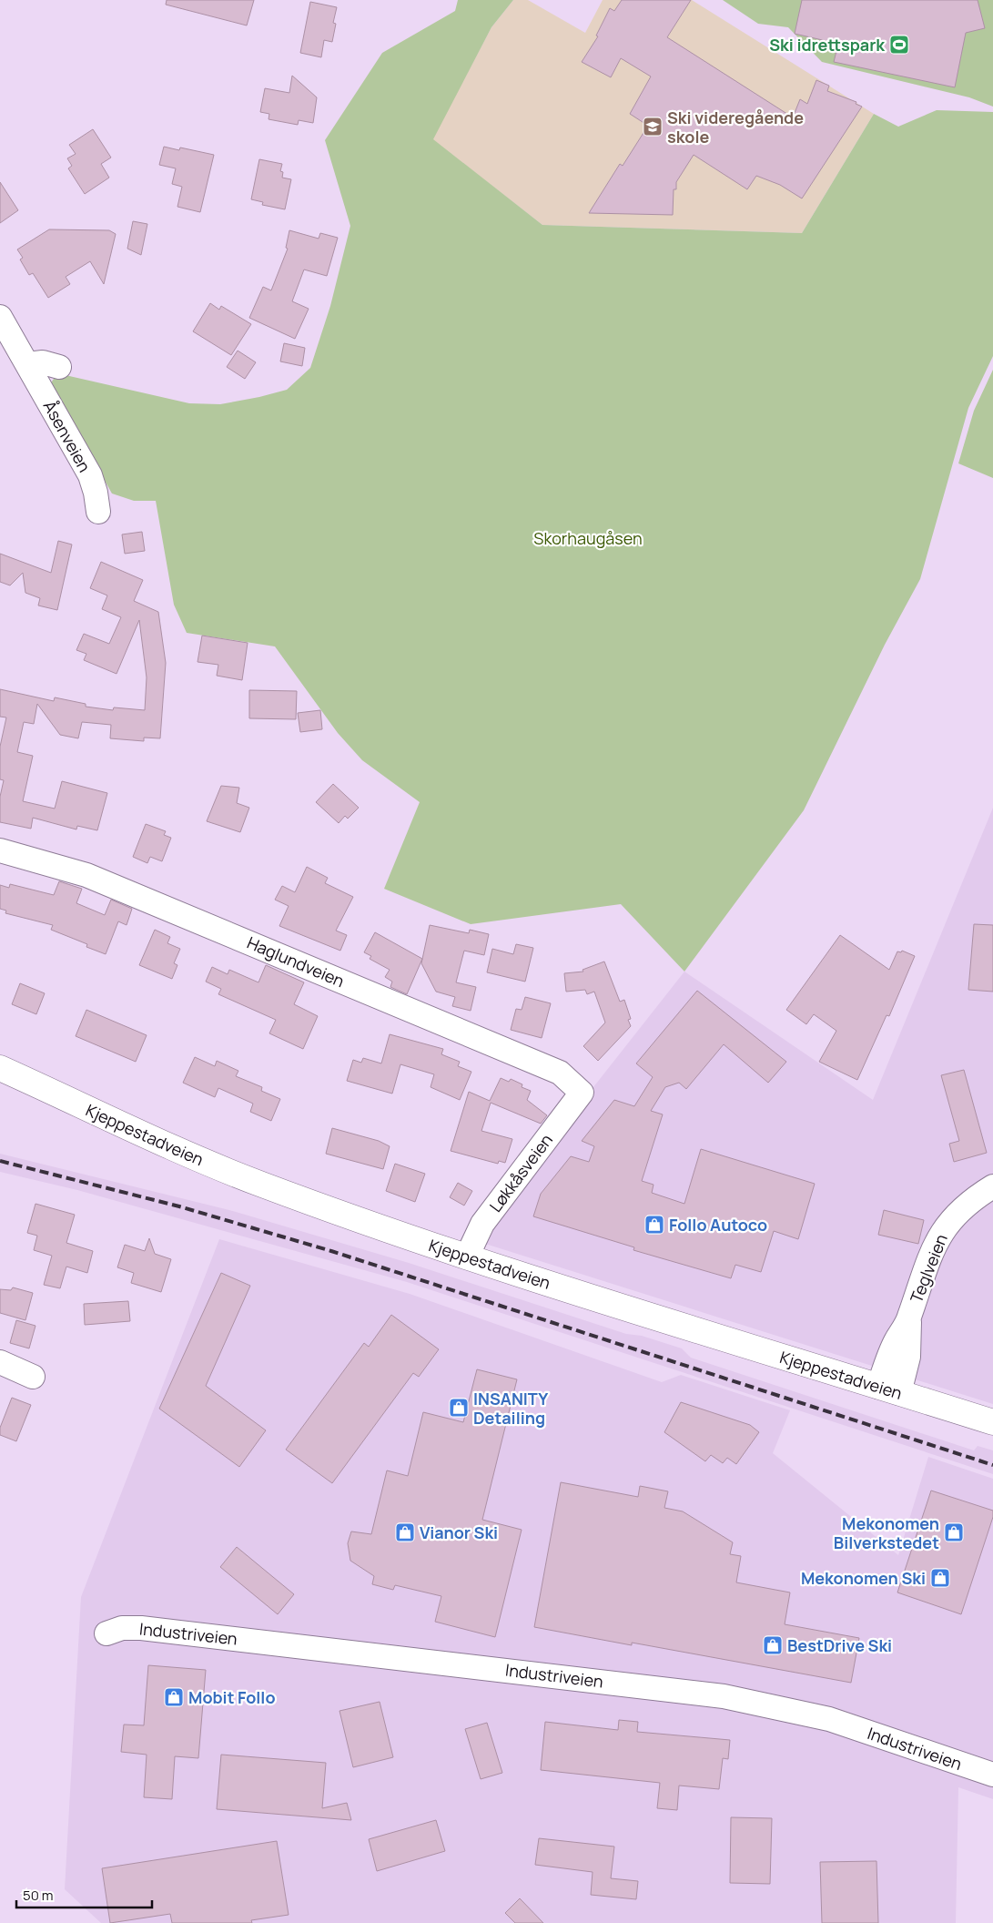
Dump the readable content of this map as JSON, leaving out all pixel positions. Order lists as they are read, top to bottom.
{
  "streets": {
    "main road": ["Kjeppestadveien"],
    "street": [
      "Åsenveien",
      "Haglundveien",
      "Løkkåsveien",
      "Teglveien",
      "Industriveien"
    ]
  },
  "crossings": [
    ["Haglundveien", "Løkkåsveien"],
    ["Kjeppestadveien", "Løkkåsveien"],
    ["Kjeppestadveien", "Teglveien"]
  ],
  "parks": ["Skorhaugåsen"],
  "places": {
    "sports": ["Ski idrettspark"],
    "school or university": ["Ski videregående skole"],
    "shop": [
      "Follo Autoco",
      "INSANITY Detailing",
      "Vianor Ski",
      "Mekonomen Bilverkstedet",
      "Mekonomen Ski",
      "BestDrive Ski",
      "Mobit Follo"
    ]
  },
  "scale_bar": "50 m"
}
